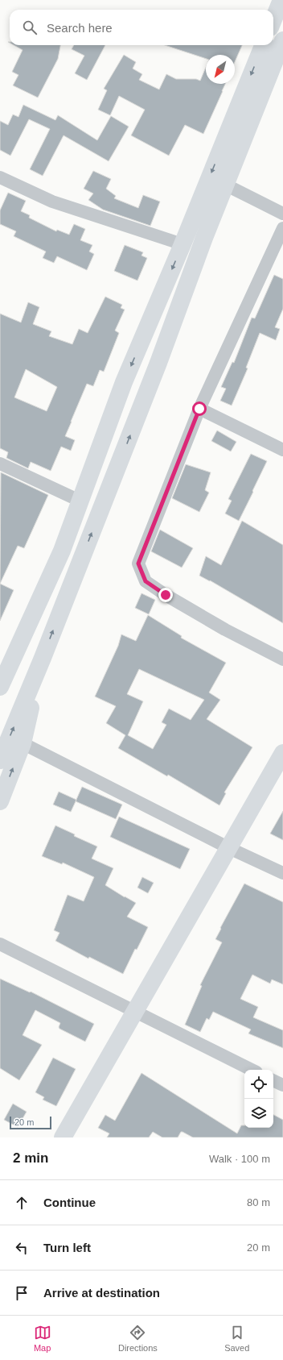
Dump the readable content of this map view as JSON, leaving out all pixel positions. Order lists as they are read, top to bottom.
{
  "scale_bar": "20 m",
  "north": "bottom left",
  "page": {
    "search": "Search here",
    "scale": "20 m",
    "heading": ["2 min", "Walk · 100 m"],
    "list": [
      ["Continue", "80 m"],
      ["Turn left", "20 m"],
      "Arrive at destination"
    ],
    "nav": ["Map", "Directions", "Saved"]
  }
}
